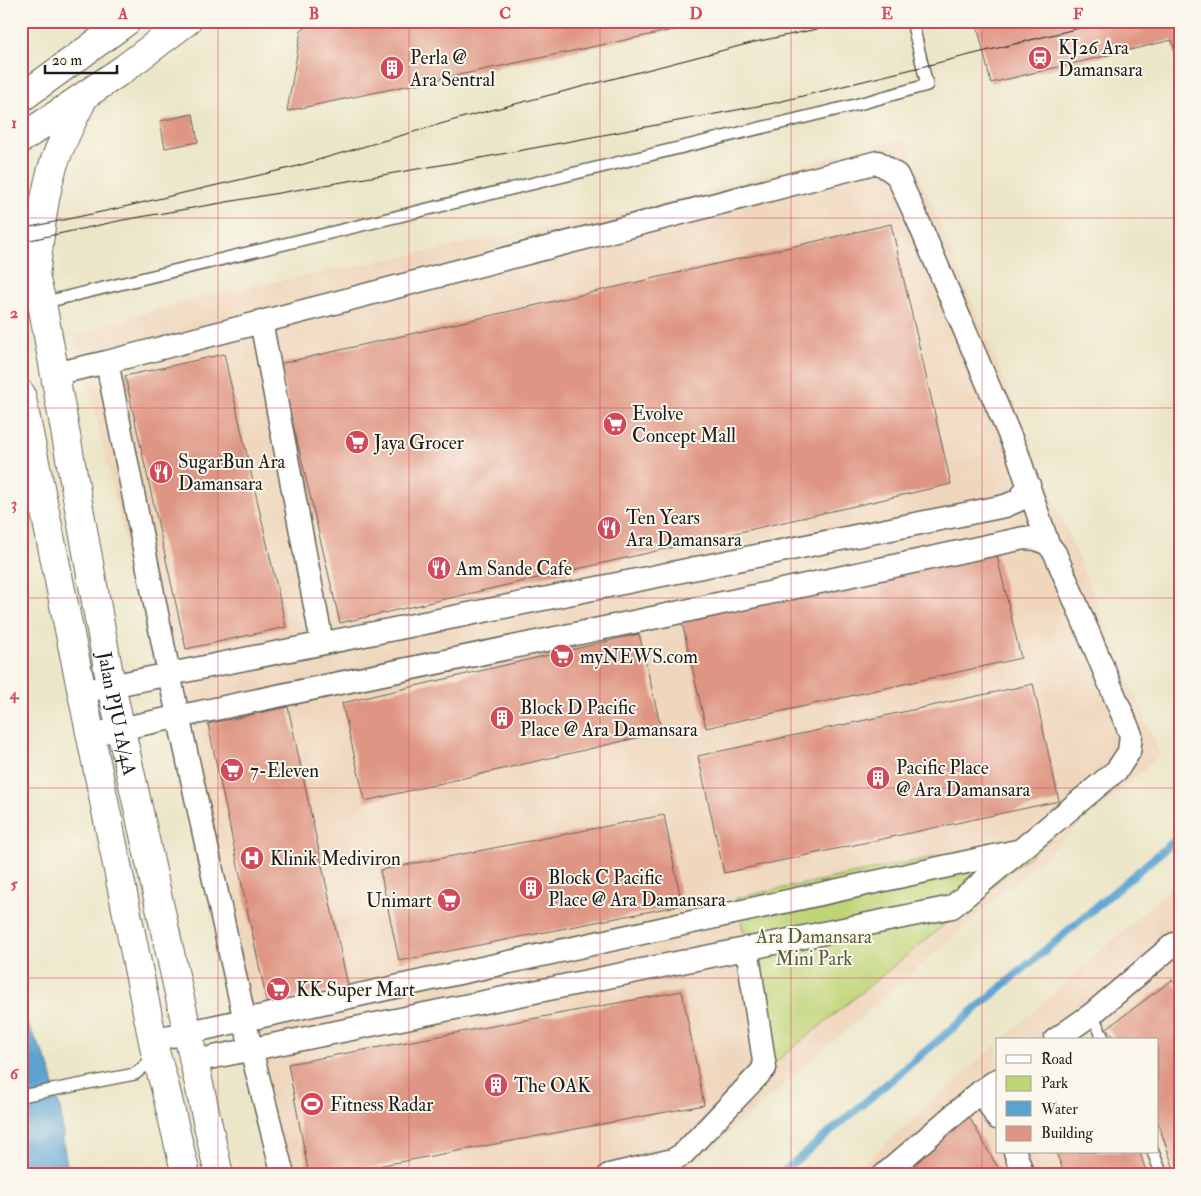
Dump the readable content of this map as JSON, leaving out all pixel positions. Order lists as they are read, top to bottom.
{
  "streets": {
    "street": ["Jalan PJU 1A/4A"]
  },
  "parks": ["Ara Damansara Mini Park"],
  "places": {
    "station": ["KJ26 Ara Damansara"],
    "building": [
      "Perla @ Ara Sentral",
      "Block D Pacific Place @ Ara Damansara",
      "Pacific Place @ Ara Damansara",
      "Block C Pacific Place @ Ara Damansara",
      "The OAK"
    ],
    "supermarket": [
      "Evolve Concept Mall",
      "Jaya Grocer",
      "myNEWS.com",
      "7-Eleven",
      "Unimart",
      "KK Super Mart"
    ],
    "restaurant": ["SugarBun Ara Damansara", "Ten Years Ara Damansara", "Am Sande Cafe"],
    "hospital": ["Klinik Mediviron"],
    "sports": ["Fitness Radar"]
  },
  "legend": [
    "Road",
    "Park",
    "Water",
    "Building"
  ],
  "scale_bar": "20 m",
  "grid": {
    "columns": [
      "A",
      "B",
      "C",
      "D",
      "E",
      "F"
    ],
    "rows": [
      "1",
      "2",
      "3",
      "4",
      "5",
      "6"
    ]
  }
}
